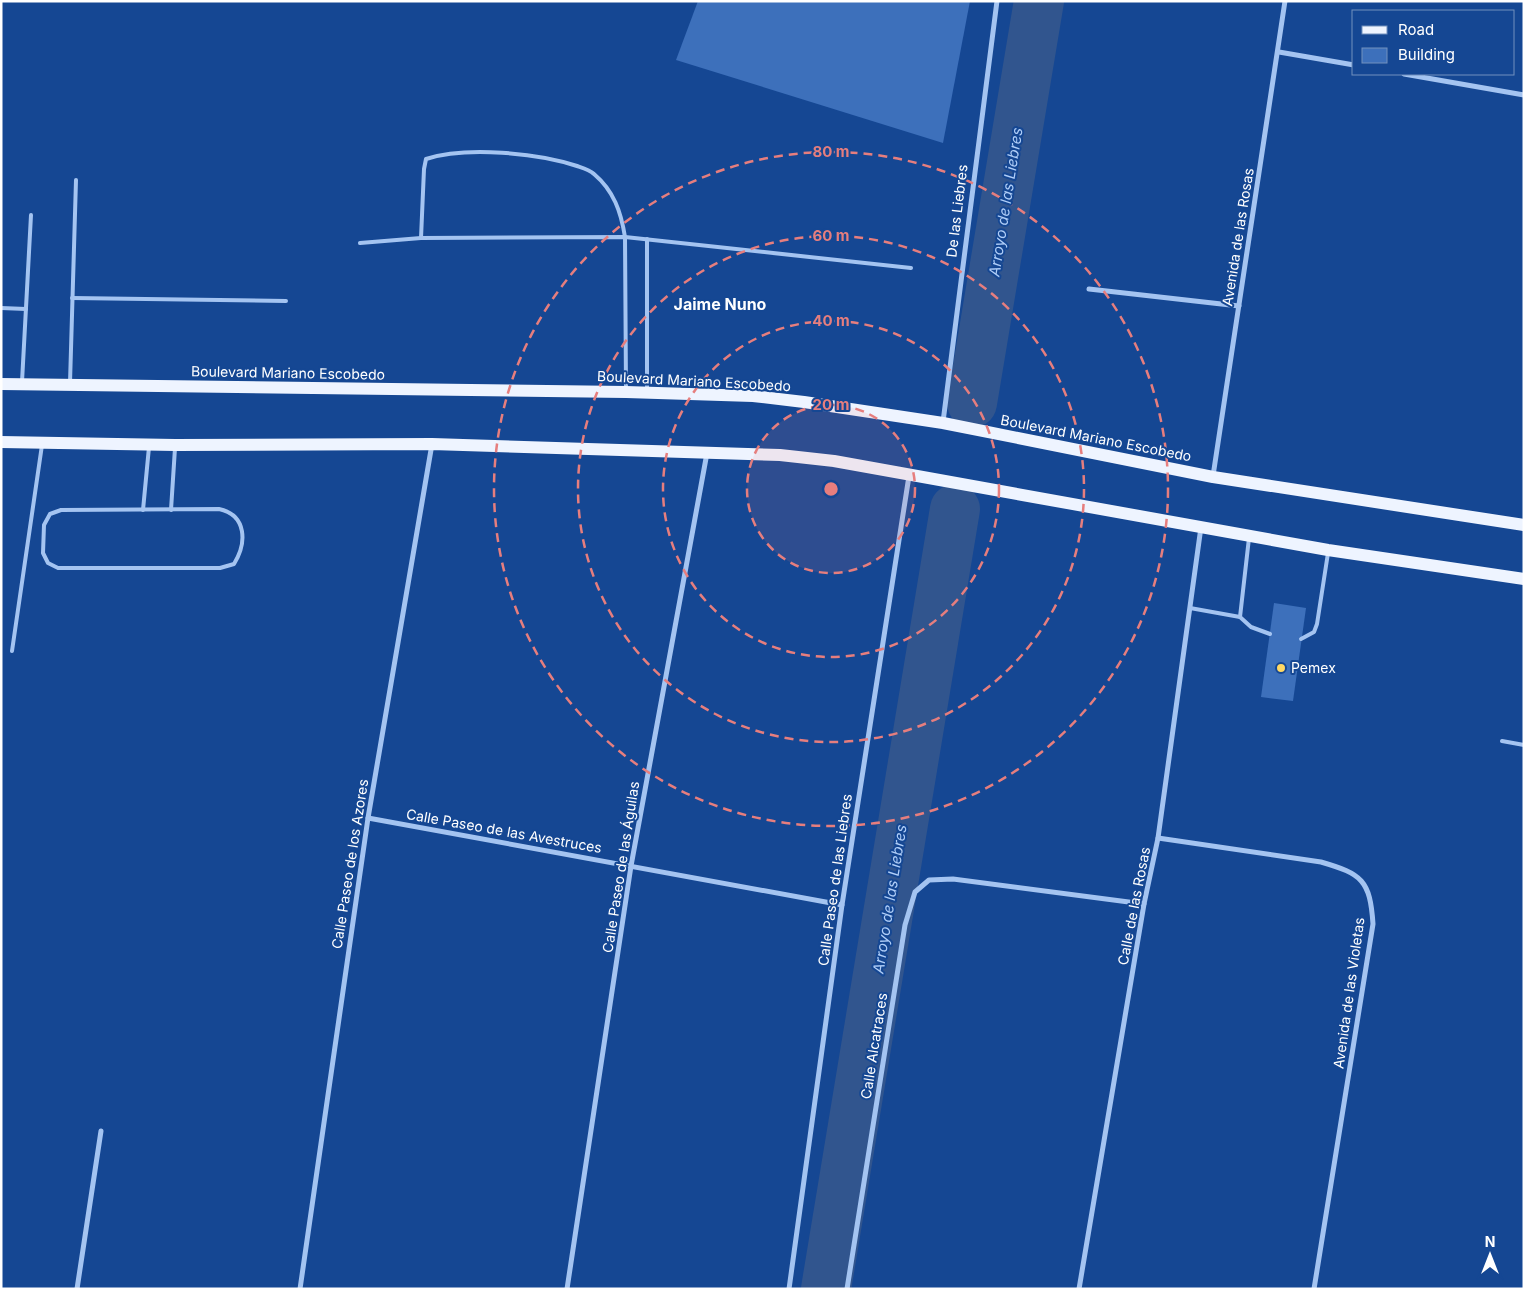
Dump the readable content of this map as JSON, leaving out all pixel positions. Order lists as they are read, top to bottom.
{
  "streets": {
    "main road": ["Boulevard Mariano Escobedo"],
    "street": [
      "De las Liebres",
      "Avenida de las Rosas",
      "Calle Paseo de las Avestruces",
      "Calle Paseo de los Azores",
      "Calle Paseo de las Águilas",
      "Calle Paseo de las Liebres",
      "Calle de las Rosas",
      "Avenida de las Violetas",
      "Calle Alcatraces"
    ]
  },
  "crossings": [
    ["De las Liebres", "Boulevard Mariano Escobedo"],
    ["Avenida de las Rosas", "Boulevard Mariano Escobedo"],
    ["Calle Paseo de las Avestruces", "Calle Paseo de los Azores"],
    ["Calle Paseo de las Avestruces", "Calle Paseo de las Águilas"],
    ["Calle Paseo de las Avestruces", "Calle Paseo de las Liebres"],
    ["Calle de las Rosas", "Avenida de las Violetas"],
    ["Calle de las Rosas", "Calle Alcatraces"]
  ],
  "districts": ["Jaime Nuno"],
  "water": ["Arroyo de las Liebres"],
  "places": ["Pemex"],
  "legend": ["Road", "Building"],
  "north": "top",
  "rings": [
    "80 m",
    "60 m",
    "40 m",
    "20 m"
  ]
}
